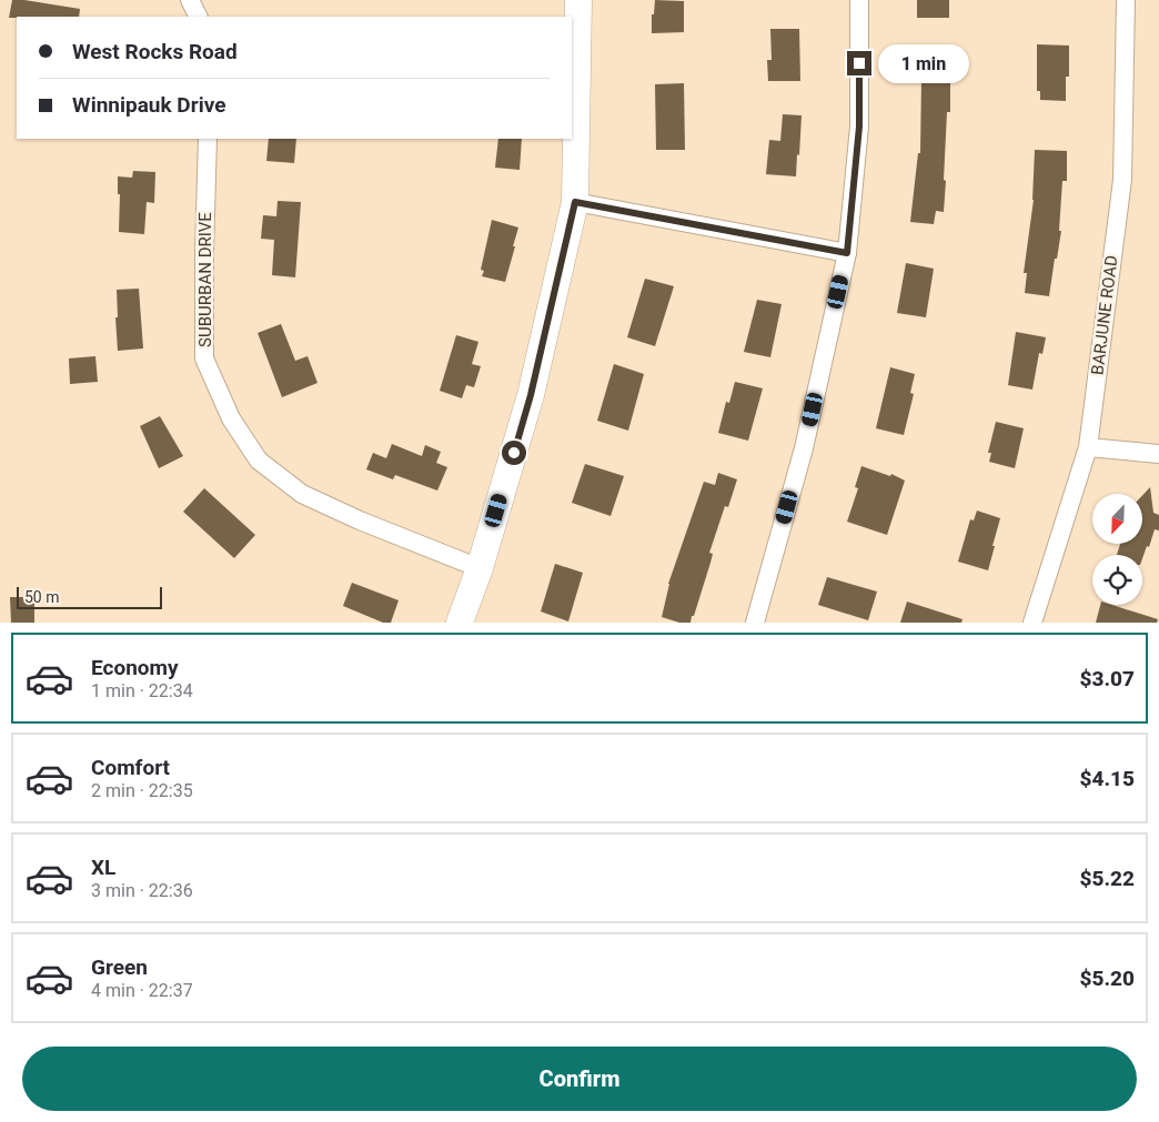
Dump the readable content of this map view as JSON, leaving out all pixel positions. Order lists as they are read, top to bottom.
{
  "streets": {
    "street": ["SUBURBAN DRIVE", "BARJUNE ROAD"]
  },
  "scale_bar": "50 m",
  "north": "bottom left",
  "page": {
    "banner": ["West Rocks Road", "Winnipauk Drive"],
    "bubble": "1 min",
    "scale": "50 m",
    "list": [
      {
        "name": "Economy",
        "note": "1 min · 22:34",
        "value": "$3.07"
      },
      {
        "name": "Comfort",
        "note": "2 min · 22:35",
        "value": "$4.15"
      },
      {
        "name": "XL",
        "note": "3 min · 22:36",
        "value": "$5.22"
      },
      {
        "name": "Green",
        "note": "4 min · 22:37",
        "value": "$5.20"
      }
    ],
    "buttons": "Confirm"
  }
}
